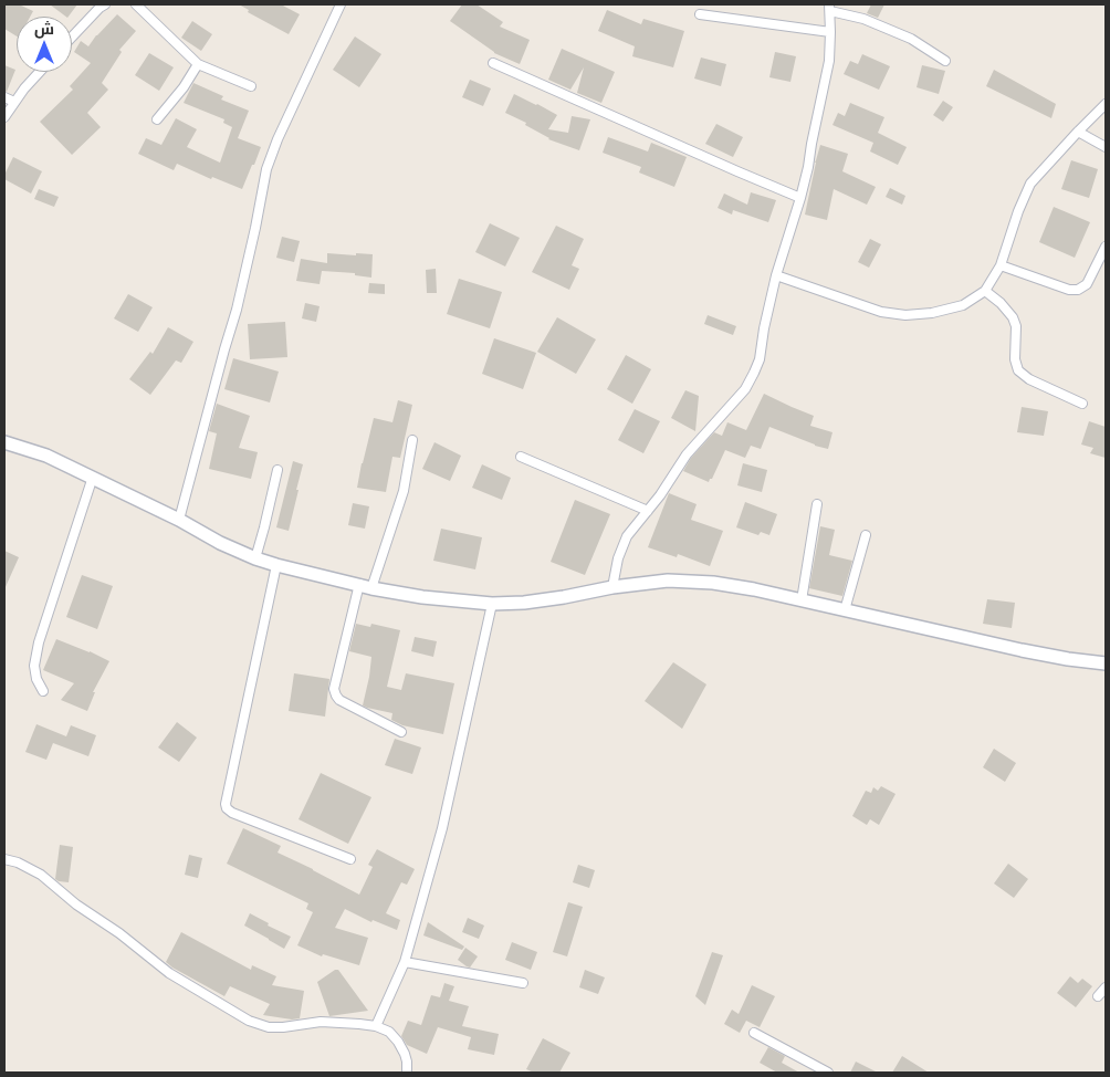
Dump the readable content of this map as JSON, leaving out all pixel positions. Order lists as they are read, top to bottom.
{
  "north": "top"
}
